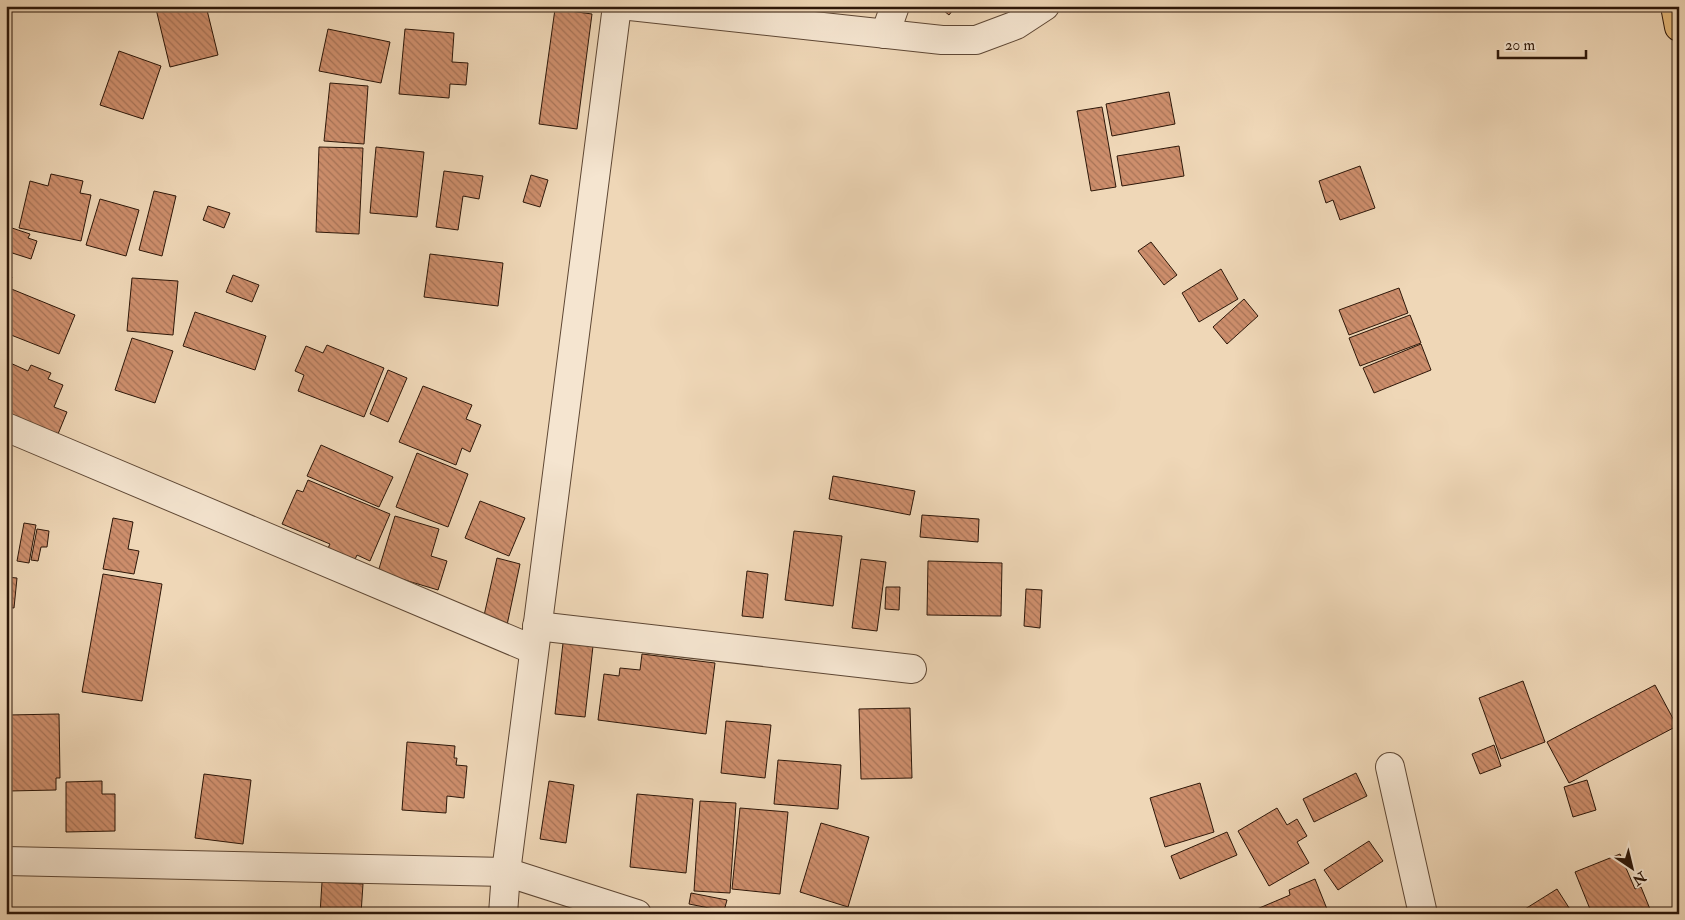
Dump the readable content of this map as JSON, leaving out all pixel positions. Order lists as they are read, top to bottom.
{
  "scale_bar": "20 m",
  "north": "bottom right"
}
